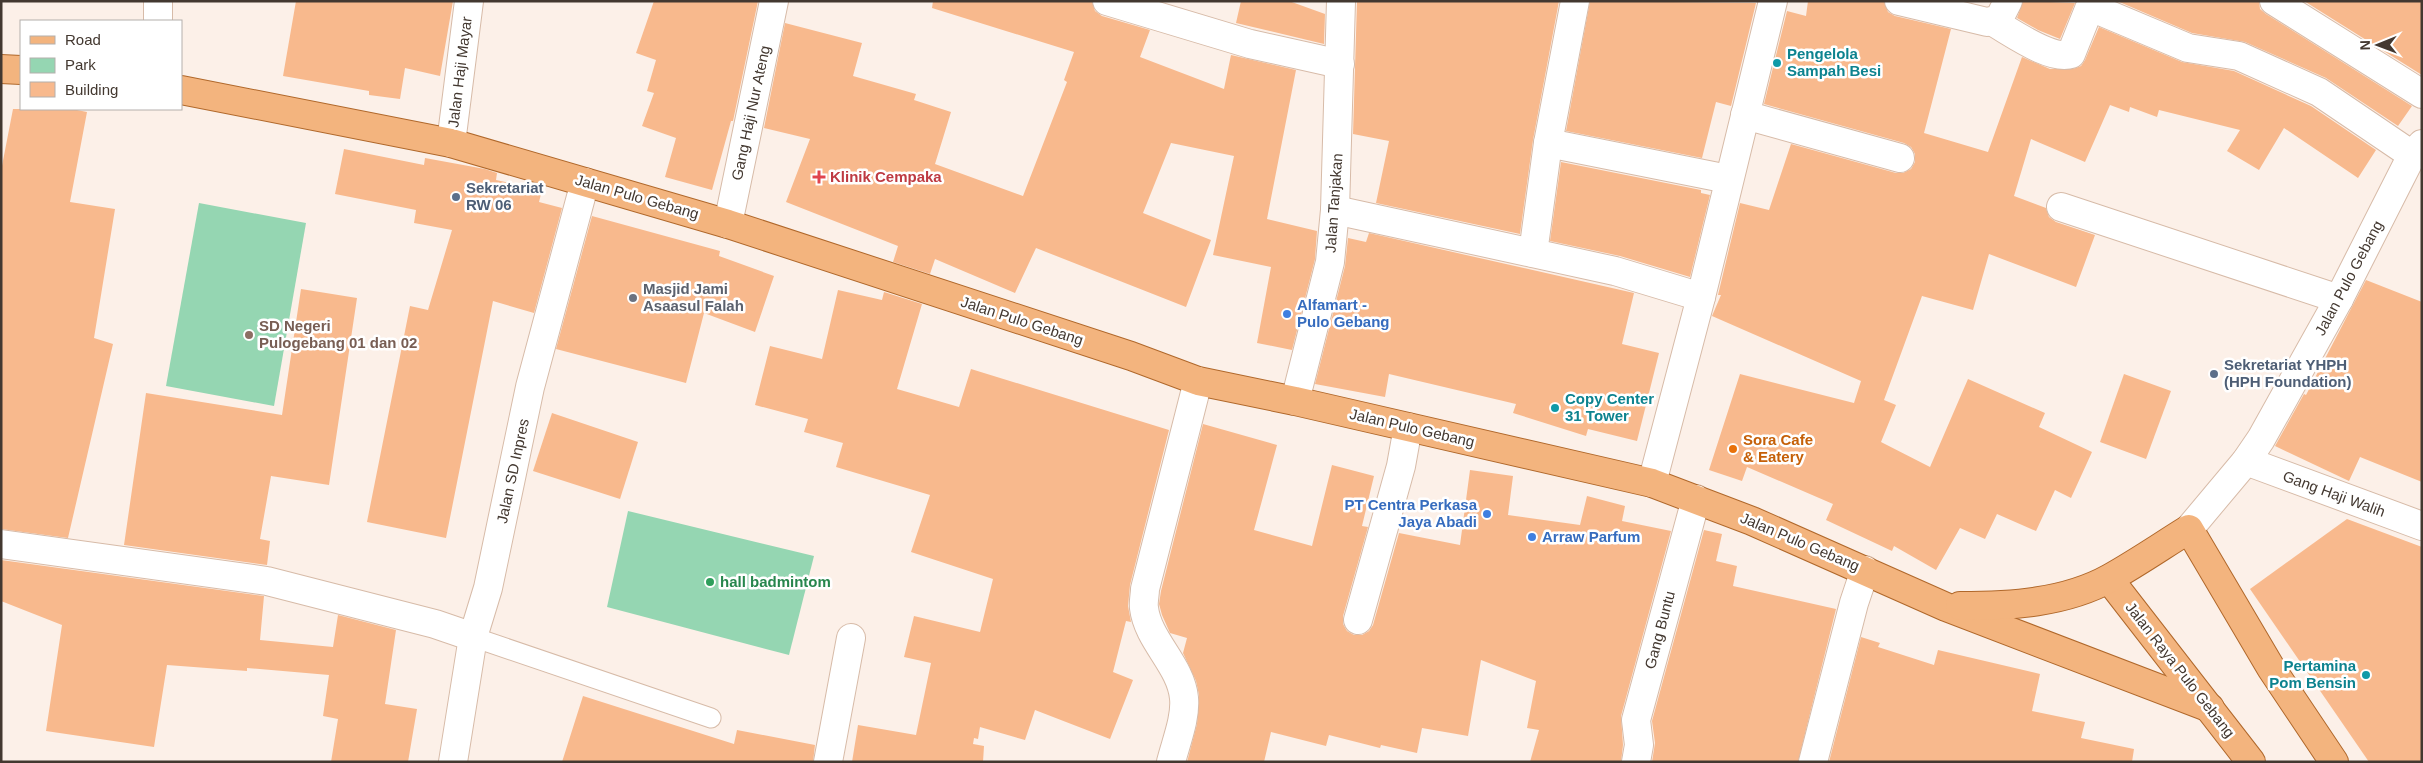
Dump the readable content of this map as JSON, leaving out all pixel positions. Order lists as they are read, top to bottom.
{
  "streets": {
    "main road": ["Jalan Pulo Gebang", "Jalan Raya Pulo Gebang"],
    "street": [
      "Jalan Haji Mayar",
      "Gang Haji Nur Ateng",
      "Jalan Tanjakan",
      "Jalan SD Inpres",
      "Gang Haji Walih",
      "Gang Buntu"
    ]
  },
  "crossings": [
    ["Jalan Haji Mayar", "Jalan Pulo Gebang"],
    ["Gang Haji Nur Ateng", "Jalan Pulo Gebang"],
    ["Jalan Pulo Gebang", "Jalan Tanjakan"],
    ["Jalan Pulo Gebang", "Jalan SD Inpres"],
    ["Jalan Pulo Gebang", "Gang Haji Walih"],
    ["Jalan Pulo Gebang", "Gang Buntu"],
    ["Jalan Pulo Gebang", "Jalan Raya Pulo Gebang"]
  ],
  "places": {
    "other": [
      "Pengelola Sampah Besi",
      "Sekretariat RW 06",
      "Masjid Jami Asaasul Falah",
      "Alfamart - Pulo Gebang",
      "SD Negeri Pulogebang 01 dan 02",
      "Sekretariat YHPH (HPH Foundation)",
      "Copy Center 31 Tower",
      "Sora Cafe & Eatery",
      "PT Centra Perkasa Jaya Abadi",
      "Arraw Parfum",
      "hall badmintom",
      "Pertamina Pom Bensin"
    ],
    "health": ["Klinik Cempaka"]
  },
  "legend": ["Road", "Park", "Building"],
  "north": "left"
}
